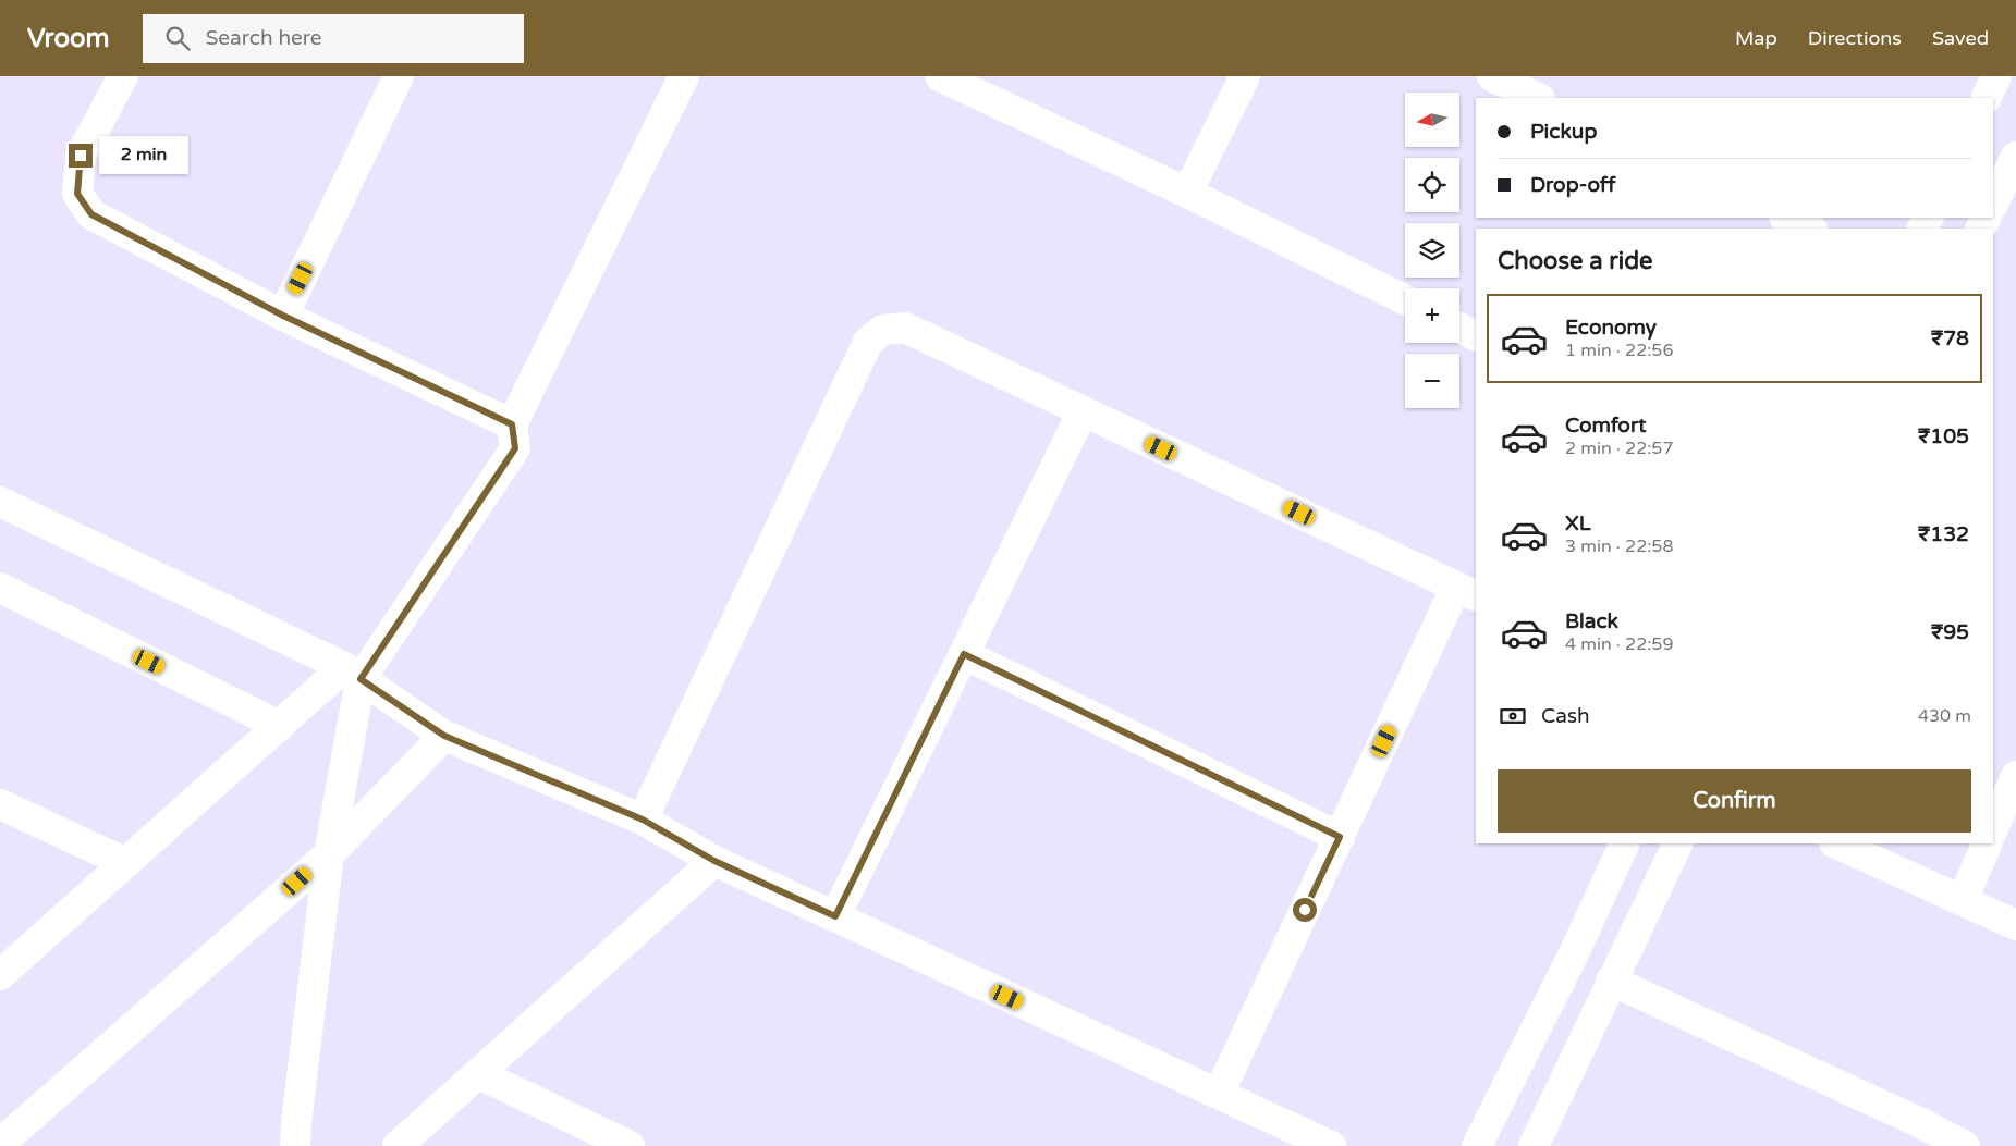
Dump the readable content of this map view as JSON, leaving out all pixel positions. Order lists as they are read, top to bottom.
{
  "north": "left",
  "page": {
    "header": "Vroom",
    "search": "Search here",
    "nav": ["Map", "Directions", "Saved"],
    "map_buttons": ["+", "−"],
    "banner": ["Pickup", "Drop-off"],
    "bubble": "2 min",
    "heading": "Choose a ride",
    "list": [
      {
        "name": "Economy",
        "note": "1 min · 22:56",
        "value": "₹78"
      },
      {
        "name": "Comfort",
        "note": "2 min · 22:57",
        "value": "₹105"
      },
      {
        "name": "XL",
        "note": "3 min · 22:58",
        "value": "₹132"
      },
      {
        "name": "Black",
        "note": "4 min · 22:59",
        "value": "₹95"
      }
    ],
    "pay": ["Cash", "430 m"],
    "buttons": "Confirm"
  }
}
